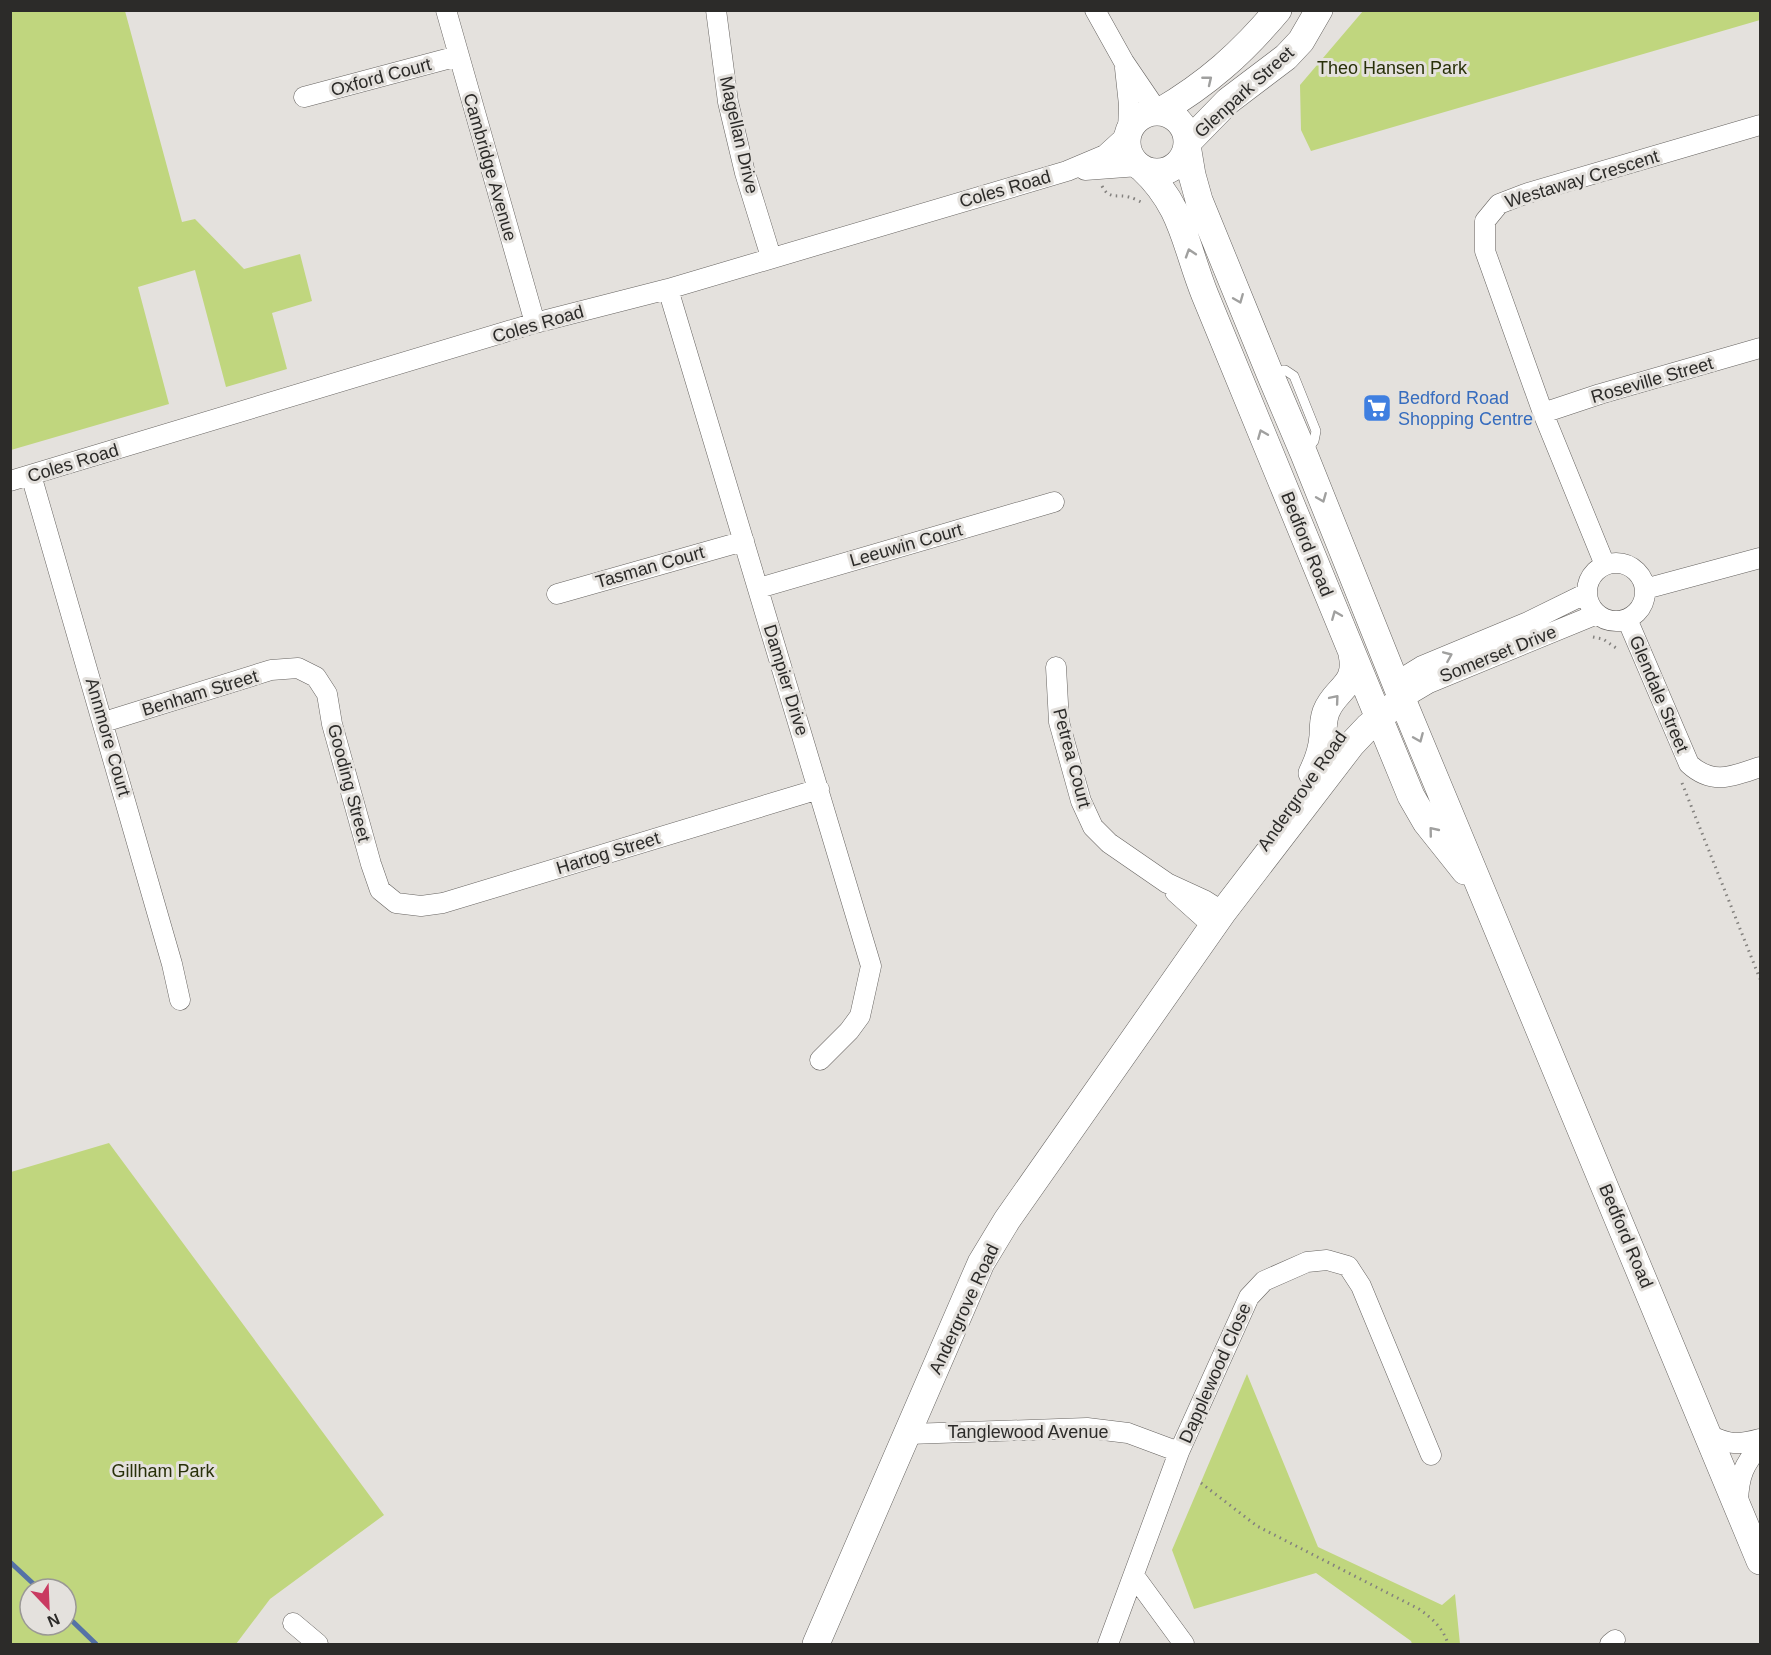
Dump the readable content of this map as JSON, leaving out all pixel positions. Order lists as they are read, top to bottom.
{
  "streets": {
    "street": [
      "Oxford Court",
      "Glenpark Street",
      "Magellan Drive",
      "Cambridge Avenue",
      "Westaway Crescent",
      "Coles Road",
      "Roseville Street",
      "Bedford Road",
      "Leeuwin Court",
      "Tasman Court",
      "Somerset Drive",
      "Dampier Drive",
      "Benham Street",
      "Glendale Street",
      "Annmore Court",
      "Petrea Court",
      "Gooding Street",
      "Andergrove Road",
      "Hartog Street",
      "Dapplewood Close",
      "Tanglewood Avenue"
    ]
  },
  "crossings": [
    ["Oxford Court", "Cambridge Avenue"],
    ["Glenpark Street", "Coles Road"],
    ["Glenpark Street", "Bedford Road"],
    ["Magellan Drive", "Coles Road"],
    ["Cambridge Avenue", "Coles Road"],
    ["Westaway Crescent", "Roseville Street"],
    ["Westaway Crescent", "Somerset Drive"],
    ["Westaway Crescent", "Glendale Street"],
    ["Coles Road", "Bedford Road"],
    ["Coles Road", "Dampier Drive"],
    ["Coles Road", "Annmore Court"],
    ["Bedford Road", "Somerset Drive"],
    ["Bedford Road", "Andergrove Road"],
    ["Leeuwin Court", "Dampier Drive"],
    ["Tasman Court", "Dampier Drive"],
    ["Somerset Drive", "Glendale Street"],
    ["Somerset Drive", "Andergrove Road"],
    ["Dampier Drive", "Hartog Street"],
    ["Benham Street", "Annmore Court"],
    ["Benham Street", "Gooding Street"],
    ["Petrea Court", "Andergrove Road"],
    ["Gooding Street", "Hartog Street"],
    ["Andergrove Road", "Tanglewood Avenue"],
    ["Dapplewood Close", "Tanglewood Avenue"]
  ],
  "parks": ["Theo Hansen Park", "Gillham Park"],
  "places": {
    "supermarket": ["Bedford Road Shopping Centre"]
  },
  "north": "bottom right"
}
